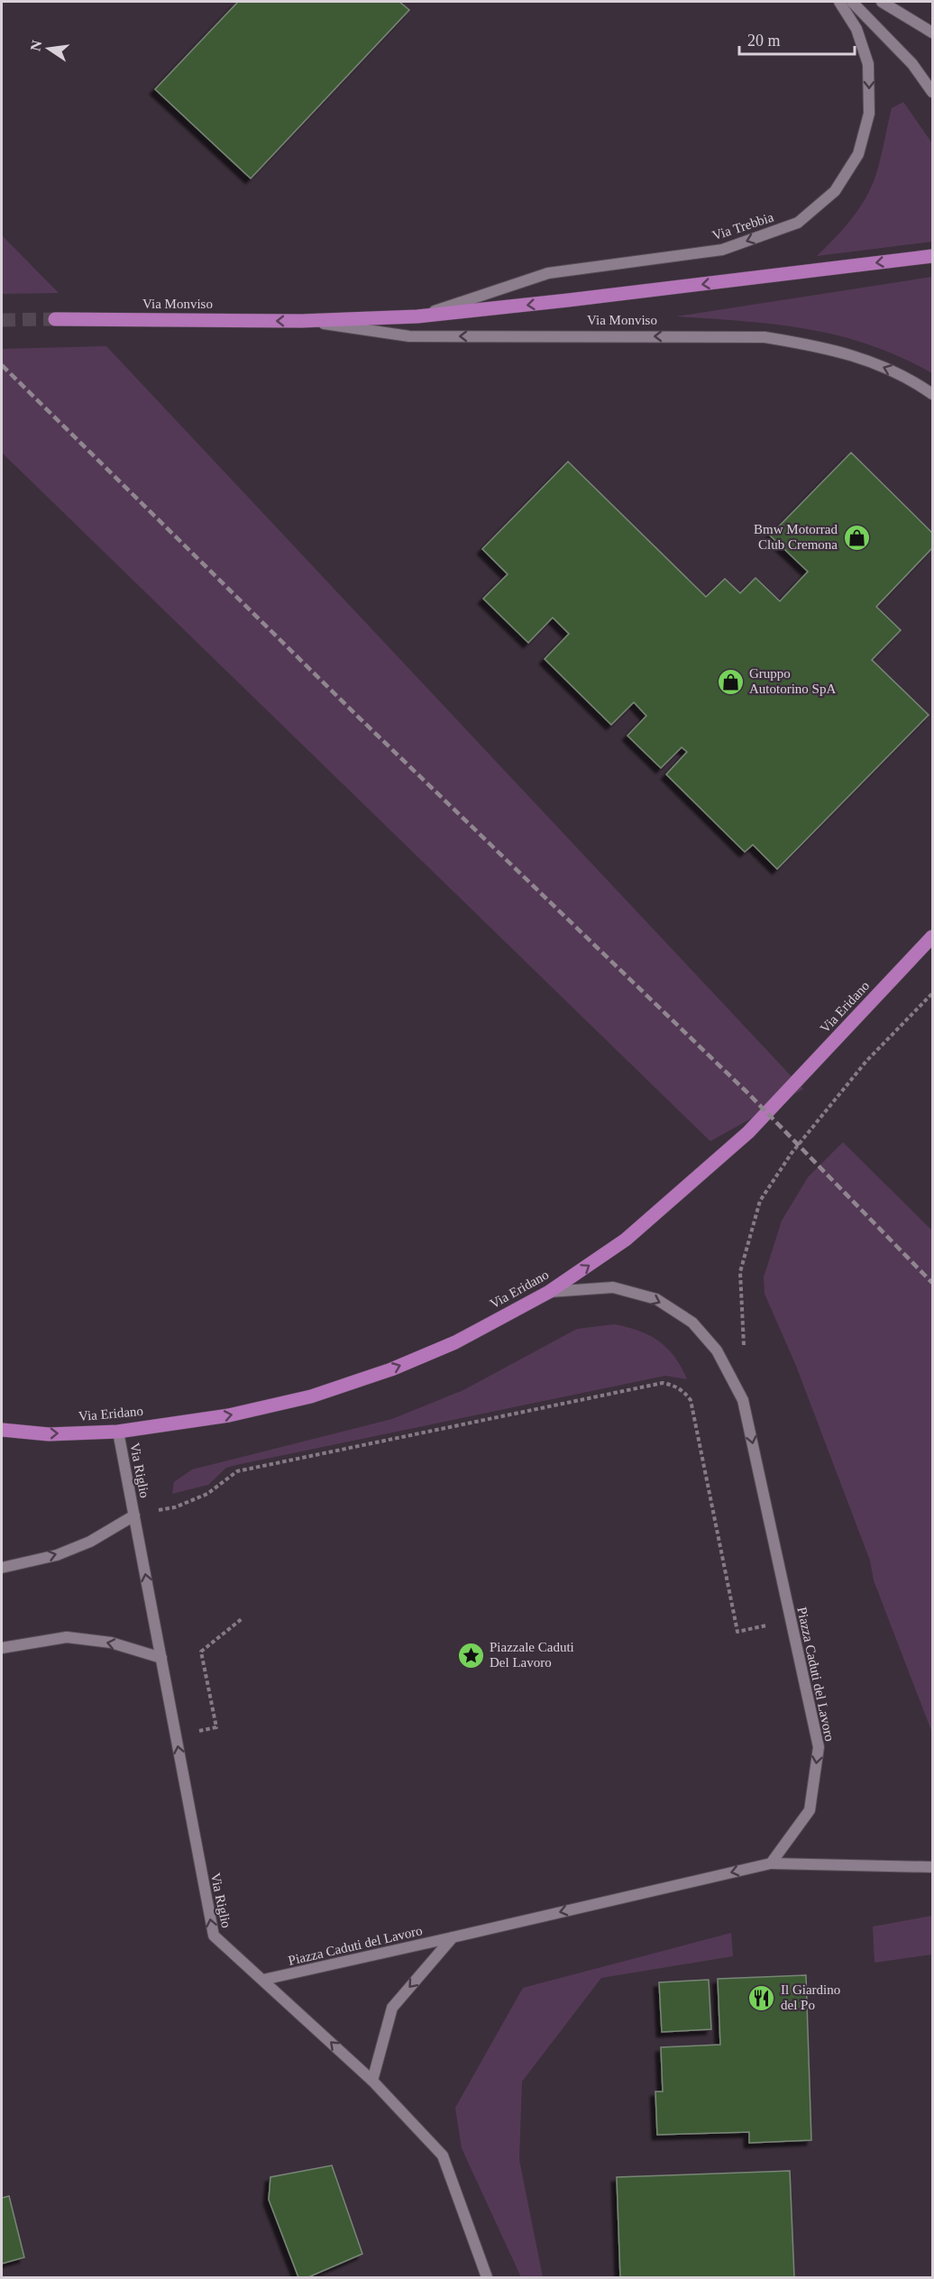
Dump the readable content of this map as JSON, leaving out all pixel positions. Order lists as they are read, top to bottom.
{
  "streets": {
    "main road": ["Via Monviso", "Via Eridano"],
    "street": ["Via Trebbia", "Via Riglio", "Piazza Caduti del Lavoro"]
  },
  "crossings": [
    ["Via Trebbia", "Via Monviso"],
    ["Via Eridano", "Via Riglio"],
    ["Via Eridano", "Piazza Caduti del Lavoro"],
    ["Via Riglio", "Piazza Caduti del Lavoro"]
  ],
  "one_way": [
    "Via Trebbia",
    "Via Monviso",
    "Via Eridano",
    "Via Riglio"
  ],
  "places": {
    "shop": ["Bmw Motorrad Club Cremona", "Gruppo Autotorino SpA"],
    "place": ["Piazzale Caduti Del Lavoro"],
    "restaurant": ["Il Giardino del Po"]
  },
  "scale_bar": "20 m",
  "north": "left"
}
